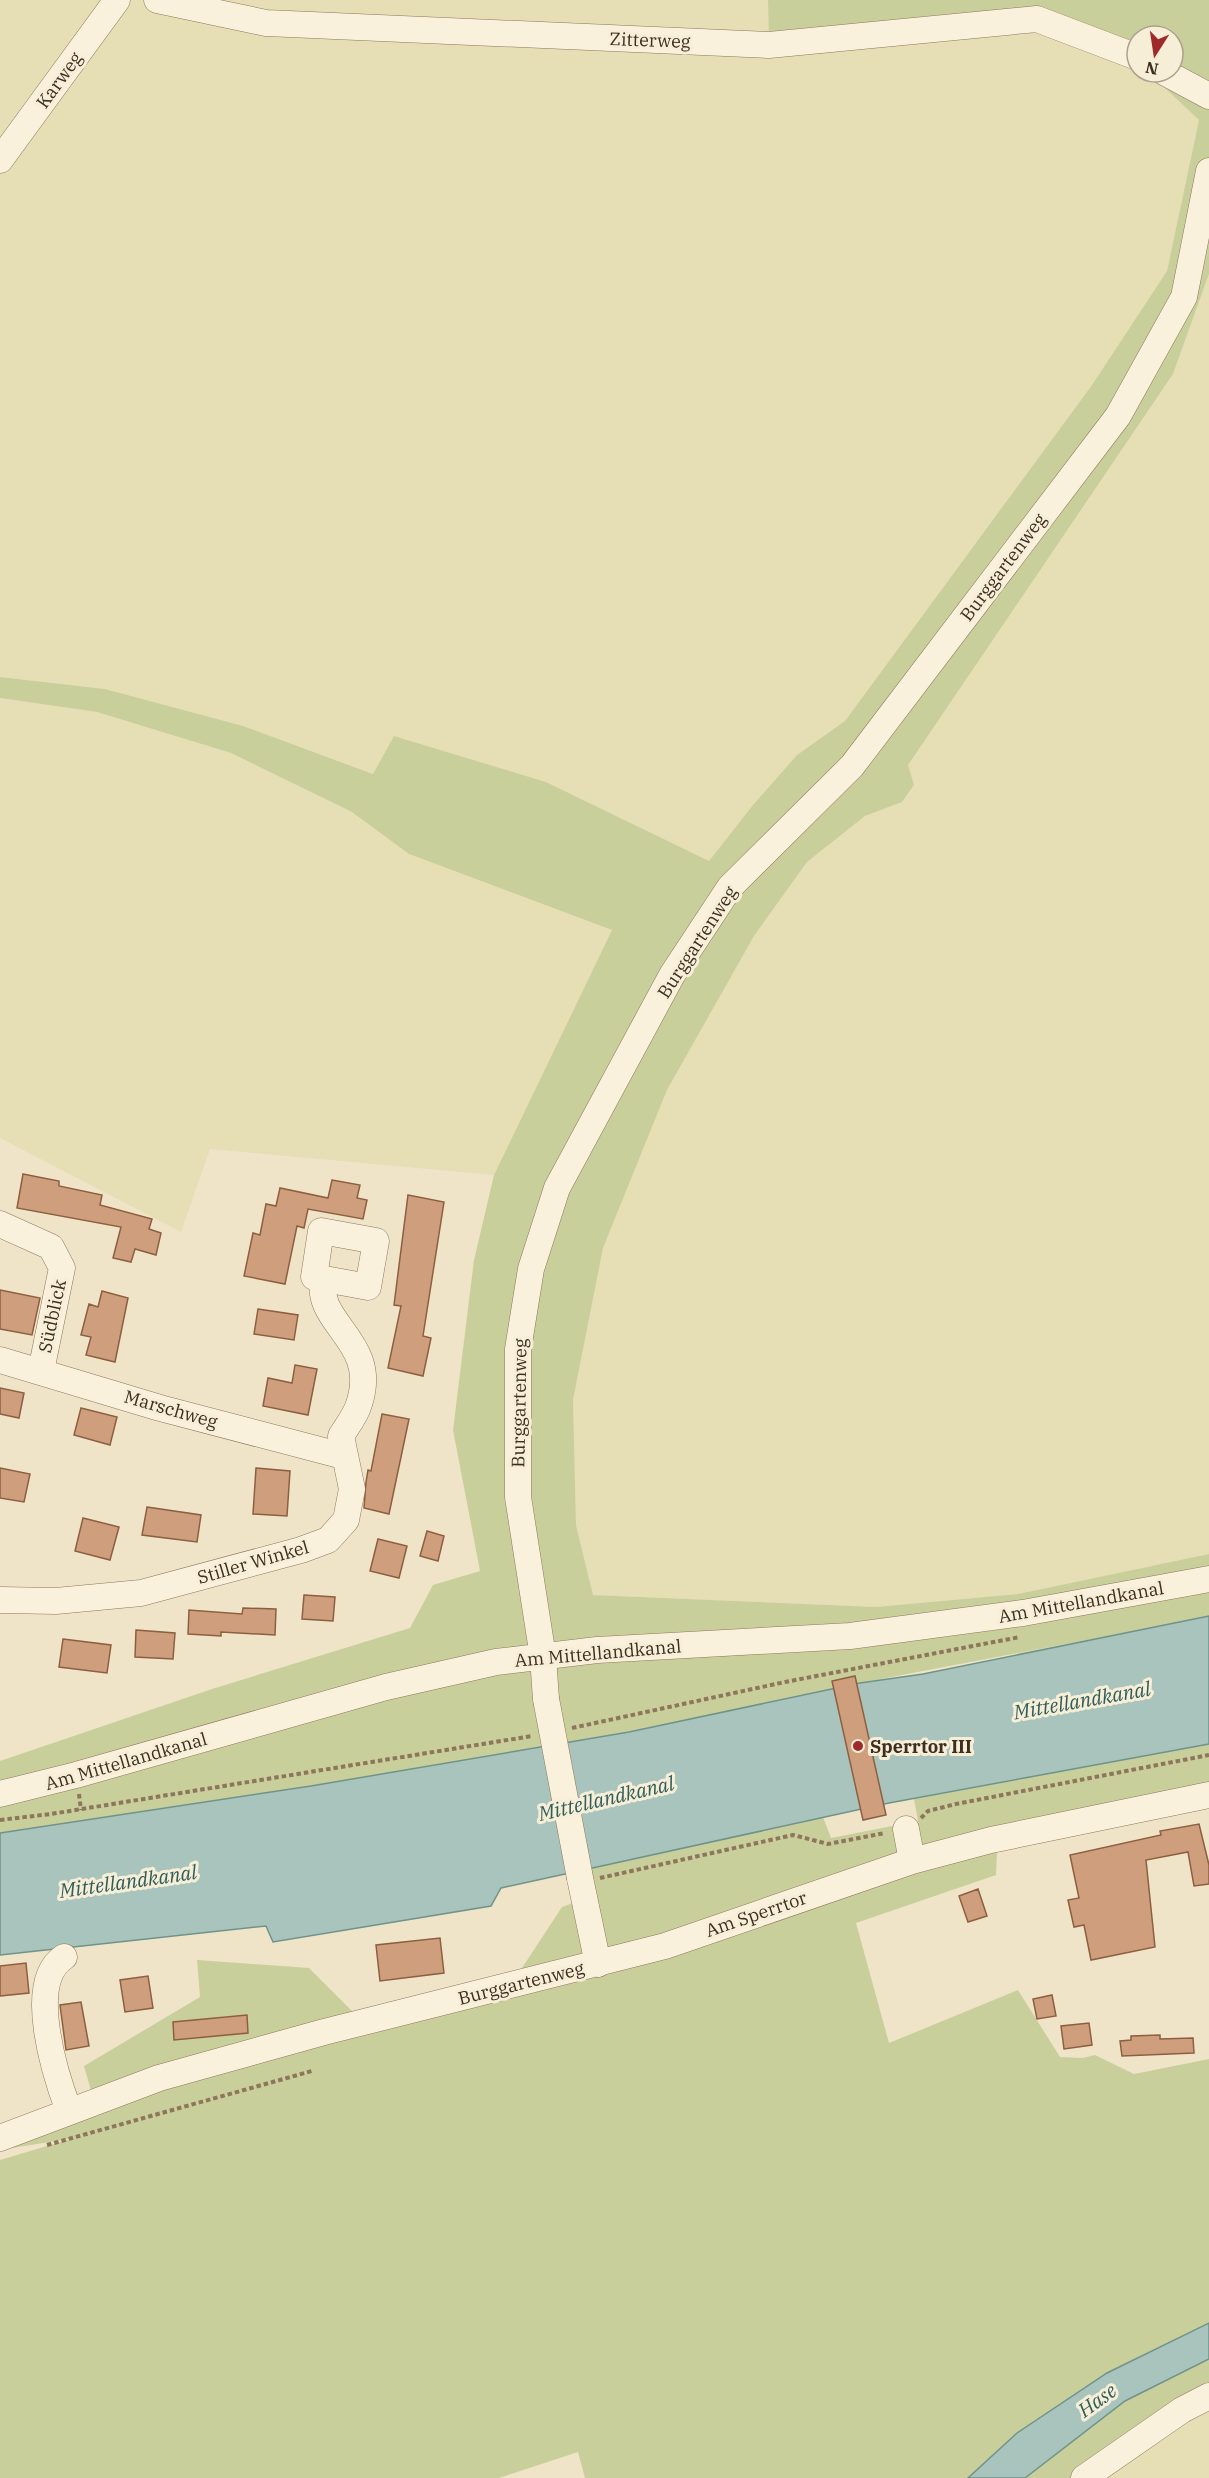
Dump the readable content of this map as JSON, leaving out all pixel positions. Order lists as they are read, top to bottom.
{
  "streets": {
    "street": [
      "Zitterweg",
      "Karweg",
      "Burggartenweg",
      "Südblick",
      "Marschweg",
      "Stiller Winkel",
      "Am Mittellandkanal",
      "Am Sperrtor"
    ]
  },
  "crossings": [
    ["Burggartenweg", "Am Mittellandkanal"],
    ["Burggartenweg", "Am Sperrtor"],
    ["Südblick", "Marschweg"],
    ["Marschweg", "Stiller Winkel"]
  ],
  "water": ["Mittellandkanal", "Hase"],
  "places": ["Sperrtor III"],
  "north": "bottom"
}
